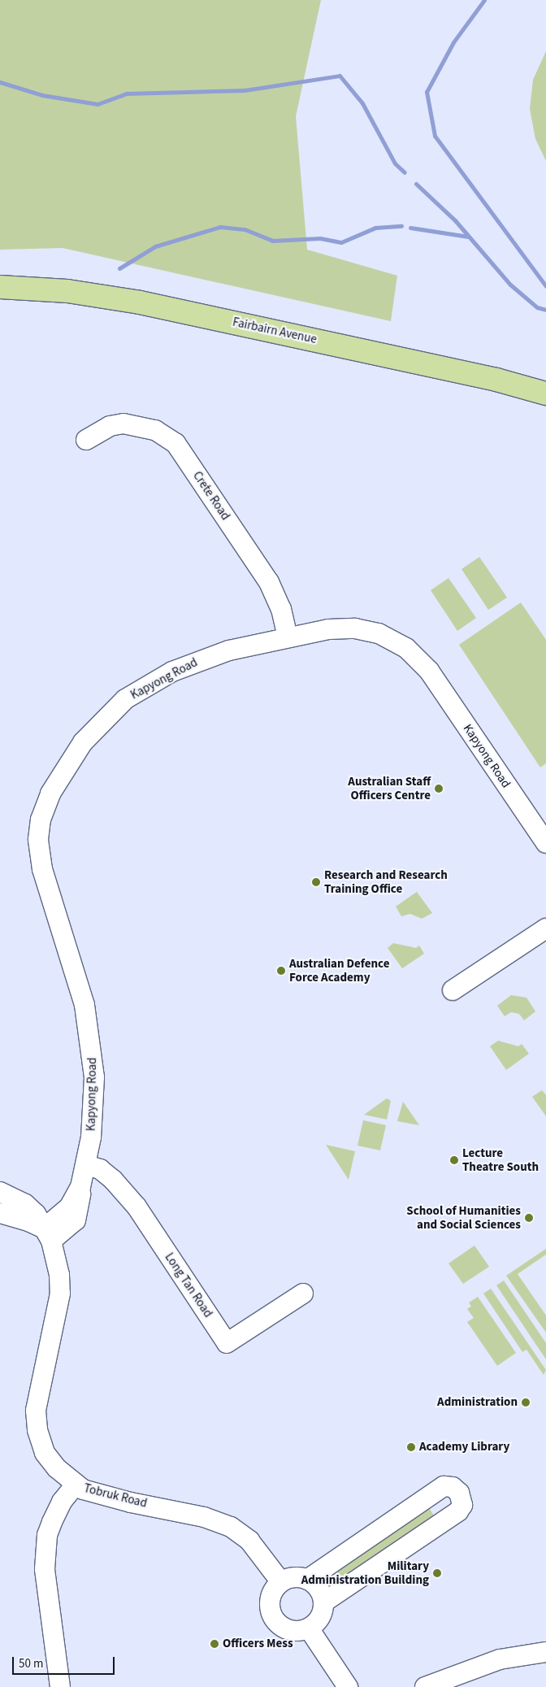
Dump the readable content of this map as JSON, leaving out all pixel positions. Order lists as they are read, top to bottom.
{
  "streets": {
    "main road": ["Fairbairn Avenue"],
    "street": [
      "Crete Road",
      "Kapyong Road",
      "Long Tan Road",
      "Tobruk Road"
    ]
  },
  "crossings": [
    ["Crete Road", "Kapyong Road"],
    ["Kapyong Road", "Long Tan Road"],
    ["Kapyong Road", "Tobruk Road"]
  ],
  "places": [
    "Australian Staff Officers Centre",
    "Research and Research Training Office",
    "Australian Defence Force Academy",
    "Lecture Theatre South",
    "School of Humanities and Social Sciences",
    "Administration",
    "Academy Library",
    "Military Administration Building",
    "Officers Mess"
  ],
  "scale_bar": "50 m"
}
